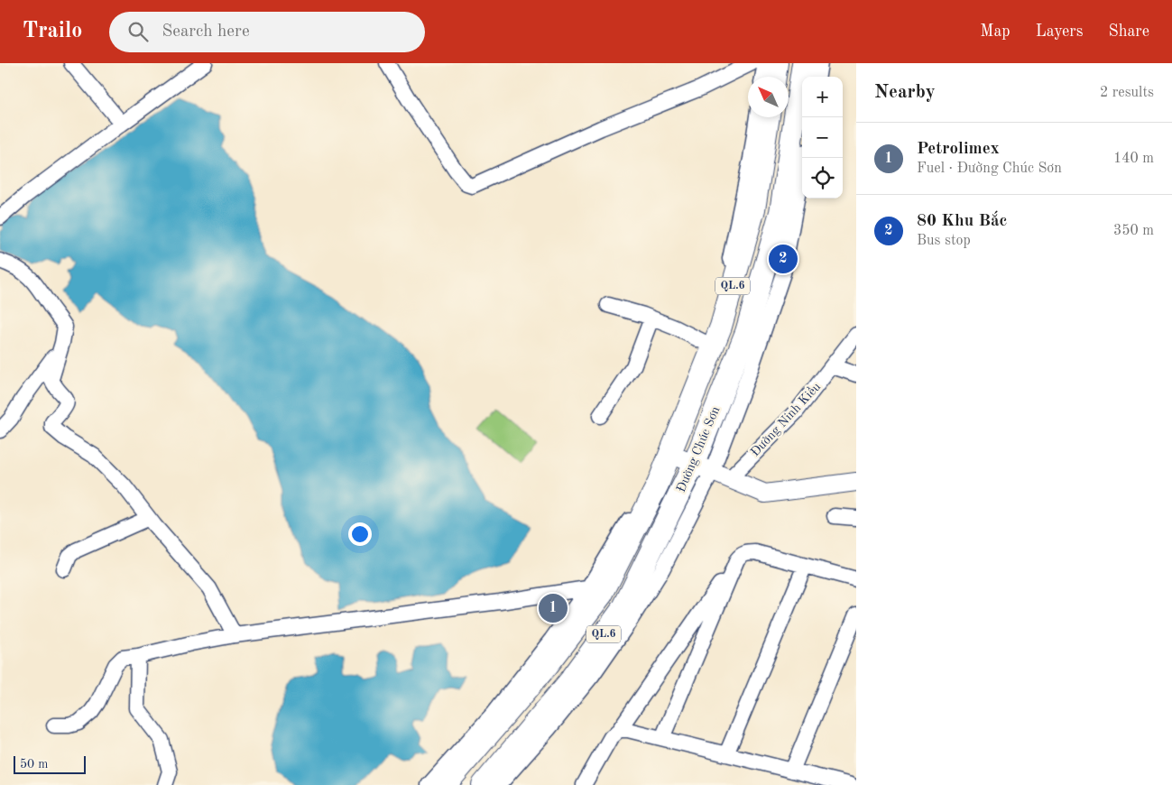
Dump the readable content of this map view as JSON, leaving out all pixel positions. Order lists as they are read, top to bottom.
{
  "streets": {
    "highway": ["QL.6", "Đường Chúc Sơn"],
    "street": ["Đường Ninh Kiều"]
  },
  "crossings": [
    ["Đường Ninh Kiều", "Đường Chúc Sơn"]
  ],
  "scale_bar": "50 m",
  "north": "top left",
  "page": {
    "header": "Trailo",
    "search": "Search here",
    "nav": ["Map", "Layers", "Share"],
    "heading": ["Nearby", "2 results"],
    "map_buttons": ["+", "−"],
    "list": [
      {
        "mark": "1",
        "name": "Petrolimex",
        "note": "Fuel · Đường Chúc Sơn",
        "value": "140 m"
      },
      {
        "mark": "2",
        "name": "80 Khu Bắc",
        "note": "Bus stop",
        "value": "350 m"
      }
    ],
    "pins": ["2", "1"],
    "scale": "50 m"
  }
}
